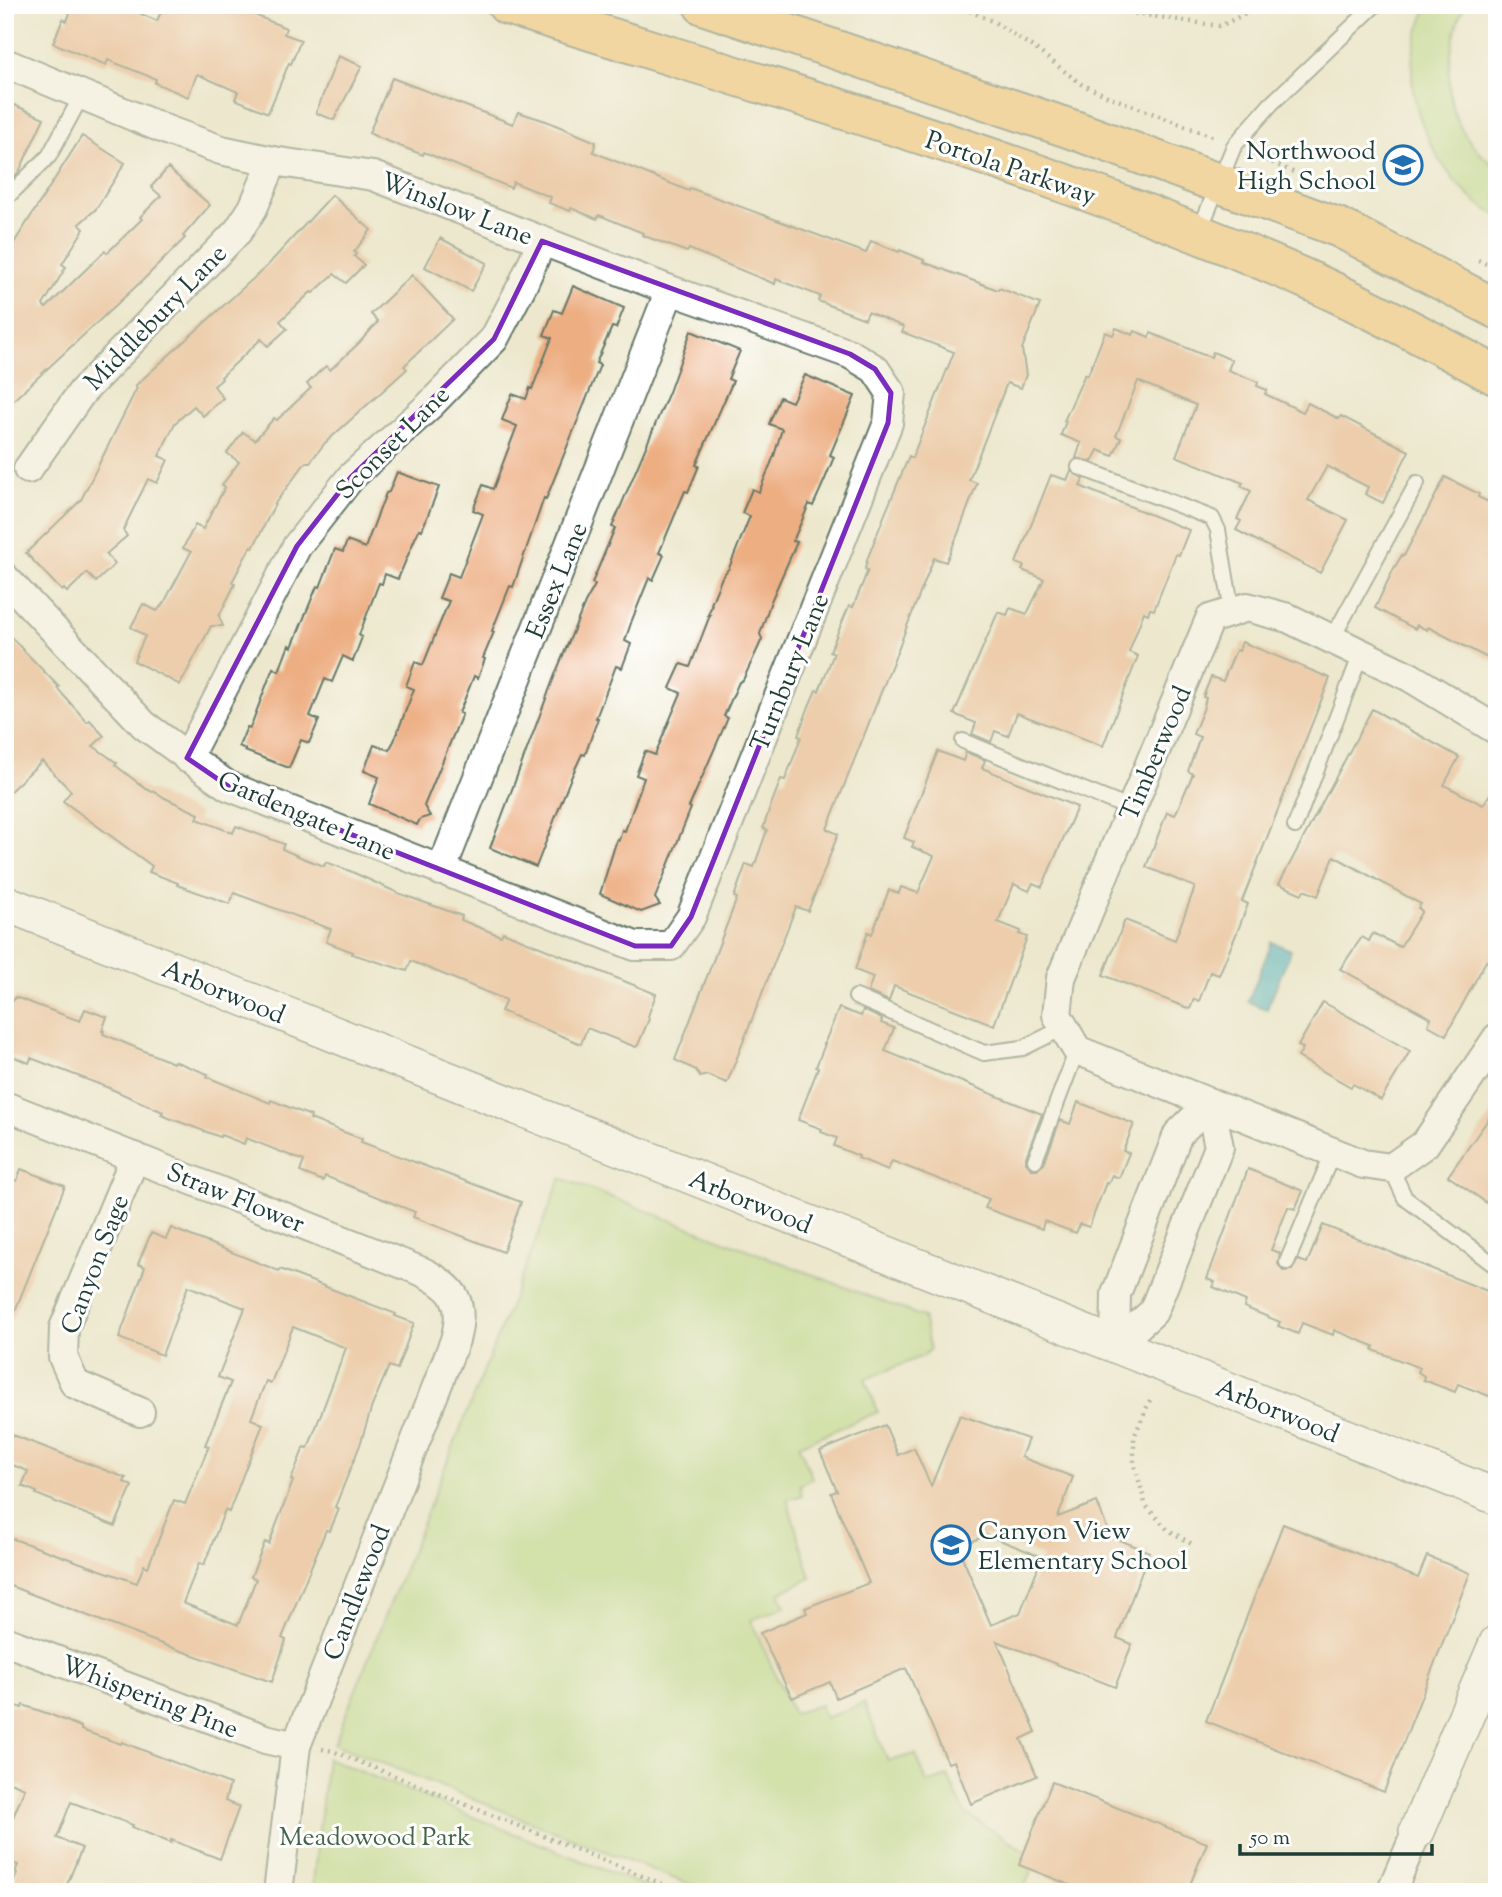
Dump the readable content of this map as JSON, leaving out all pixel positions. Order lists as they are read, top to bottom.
{
  "streets": {
    "main road": ["Portola Parkway"],
    "street": [
      "Winslow Lane",
      "Middlebury Lane",
      "Sconset Lane",
      "Essex Lane",
      "Turnbury Lane",
      "Timberwood",
      "Gardengate Lane",
      "Arborwood",
      "Straw Flower",
      "Canyon Sage",
      "Candlewood",
      "Whispering Pine"
    ]
  },
  "crossings": [
    ["Winslow Lane", "Middlebury Lane"],
    ["Winslow Lane", "Sconset Lane"],
    ["Winslow Lane", "Essex Lane"],
    ["Winslow Lane", "Turnbury Lane"],
    ["Sconset Lane", "Gardengate Lane"],
    ["Essex Lane", "Gardengate Lane"],
    ["Turnbury Lane", "Gardengate Lane"],
    ["Straw Flower", "Canyon Sage"],
    ["Straw Flower", "Candlewood"],
    ["Candlewood", "Whispering Pine"]
  ],
  "parks": ["Meadowood Park"],
  "places": {
    "school or university": ["Northwood High School", "Canyon View Elementary School"]
  },
  "scale_bar": "50 m"
}
